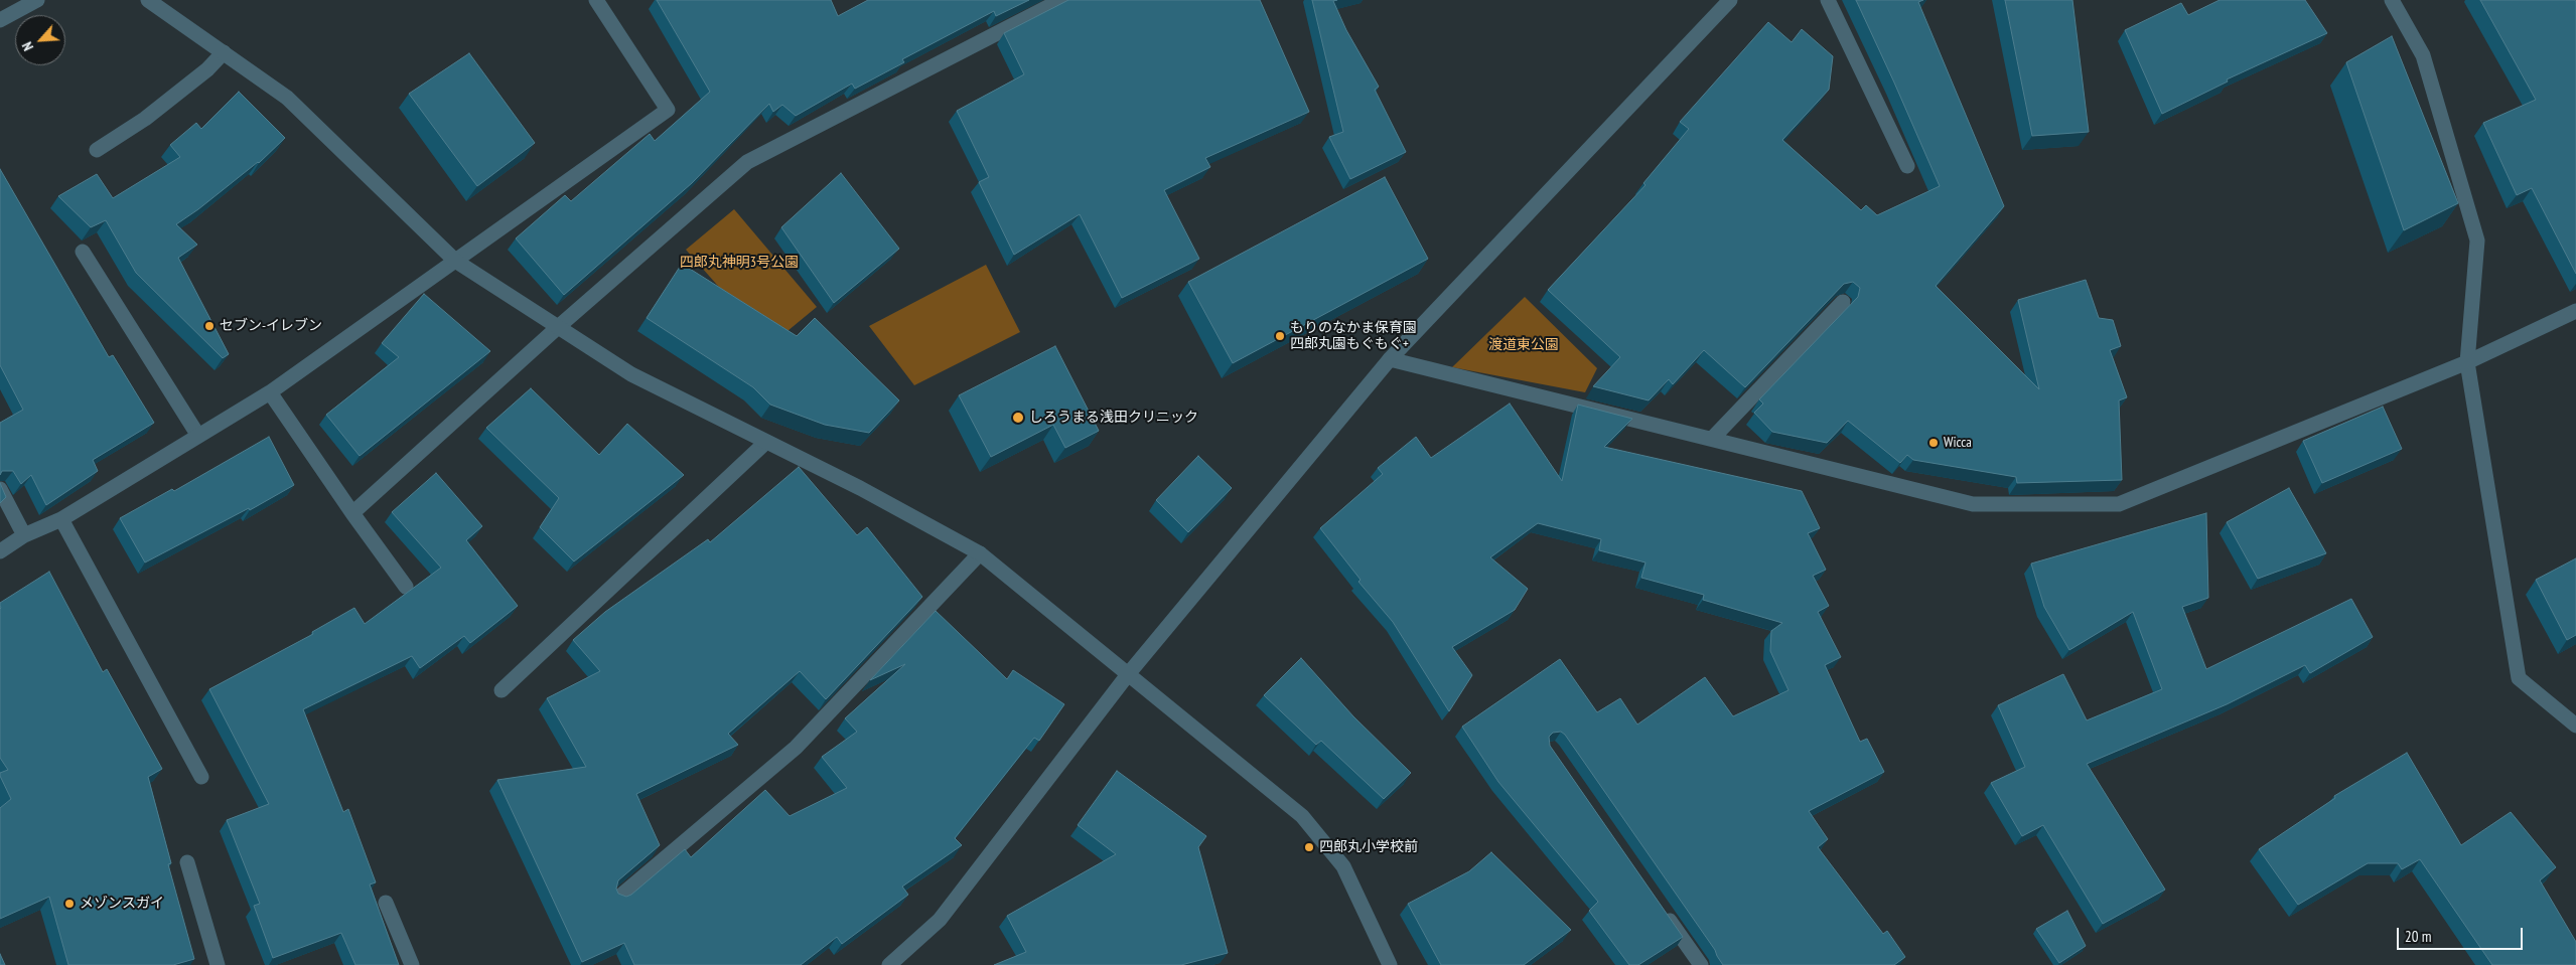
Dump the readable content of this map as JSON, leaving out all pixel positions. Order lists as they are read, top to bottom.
{
  "parks": ["四郎丸神明3号公園", "渡道東公園"],
  "places": [
    "セブン-イレブン",
    "もりのなかま保育園 四郎丸園もぐもぐ+",
    "しろうまる浅田クリニック",
    "Wicca",
    "四郎丸小学校前",
    "メゾンスガイ"
  ],
  "scale_bar": "20 m",
  "north": "bottom left"
}
